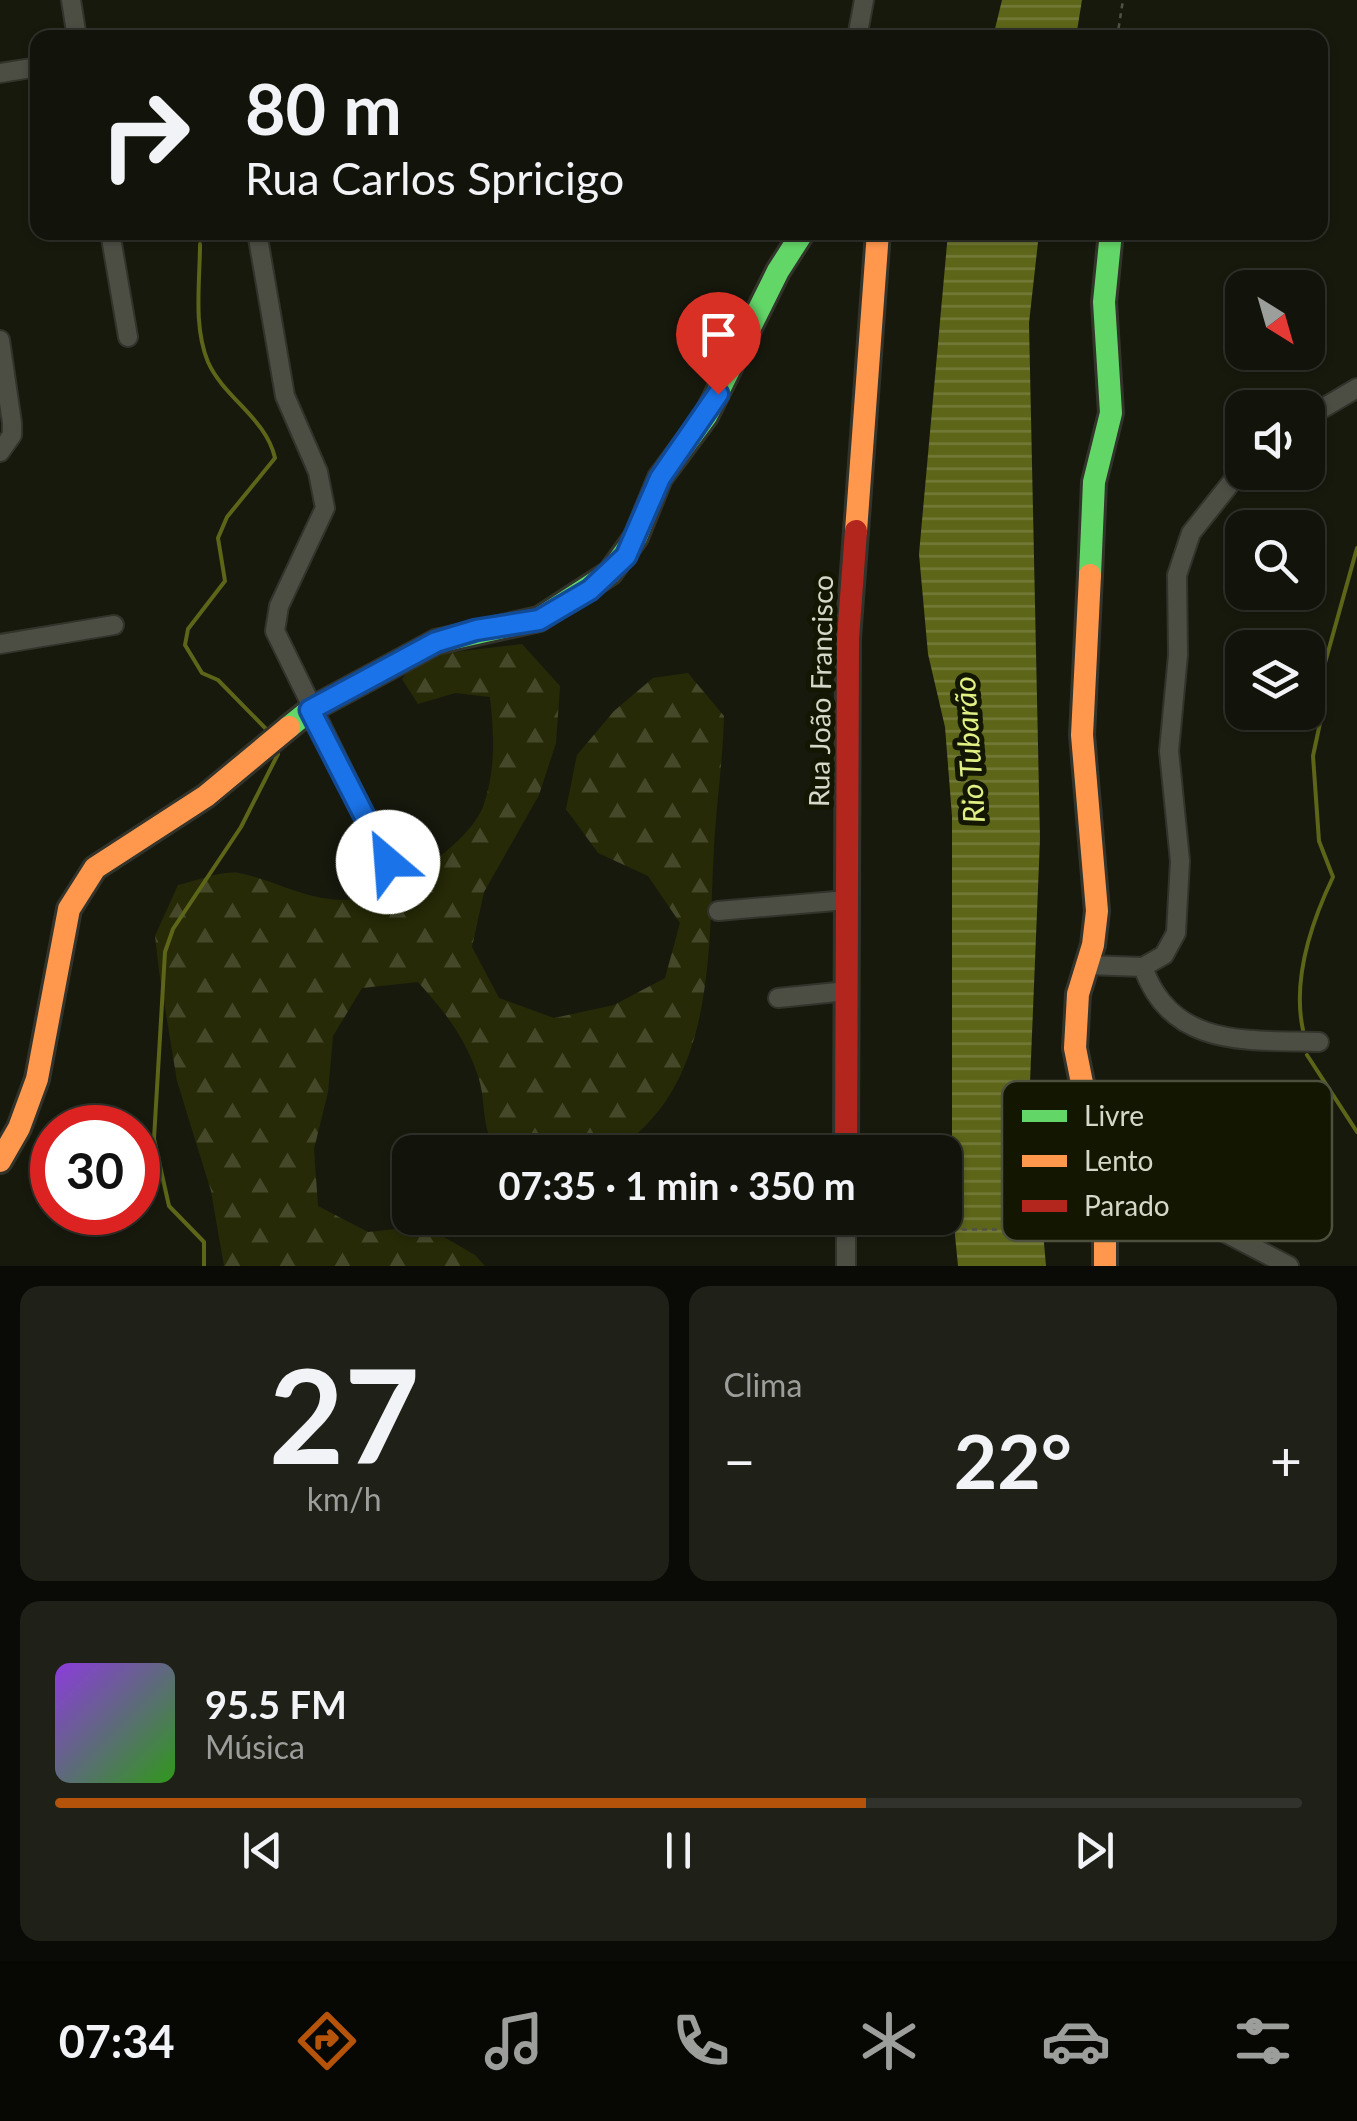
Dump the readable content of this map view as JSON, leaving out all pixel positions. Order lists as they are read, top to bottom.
{
  "streets": {
    "street": ["Rua João Francisco"]
  },
  "water": ["Rio Tubarão"],
  "legend": ["Livre", "Lento", "Parado"],
  "north": "bottom right",
  "page": {
    "turn": ["80 m", "Rua Carlos Spricigo"],
    "limit": "30",
    "trip": "07:35 · 1 min · 350 m",
    "tile": [
      ["27", "km/h"],
      "Clima"
    ],
    "heat": ["−", "22°", "+"],
    "song": ["95.5 FM", "Música"],
    "tabs": "07:34"
  }
}
